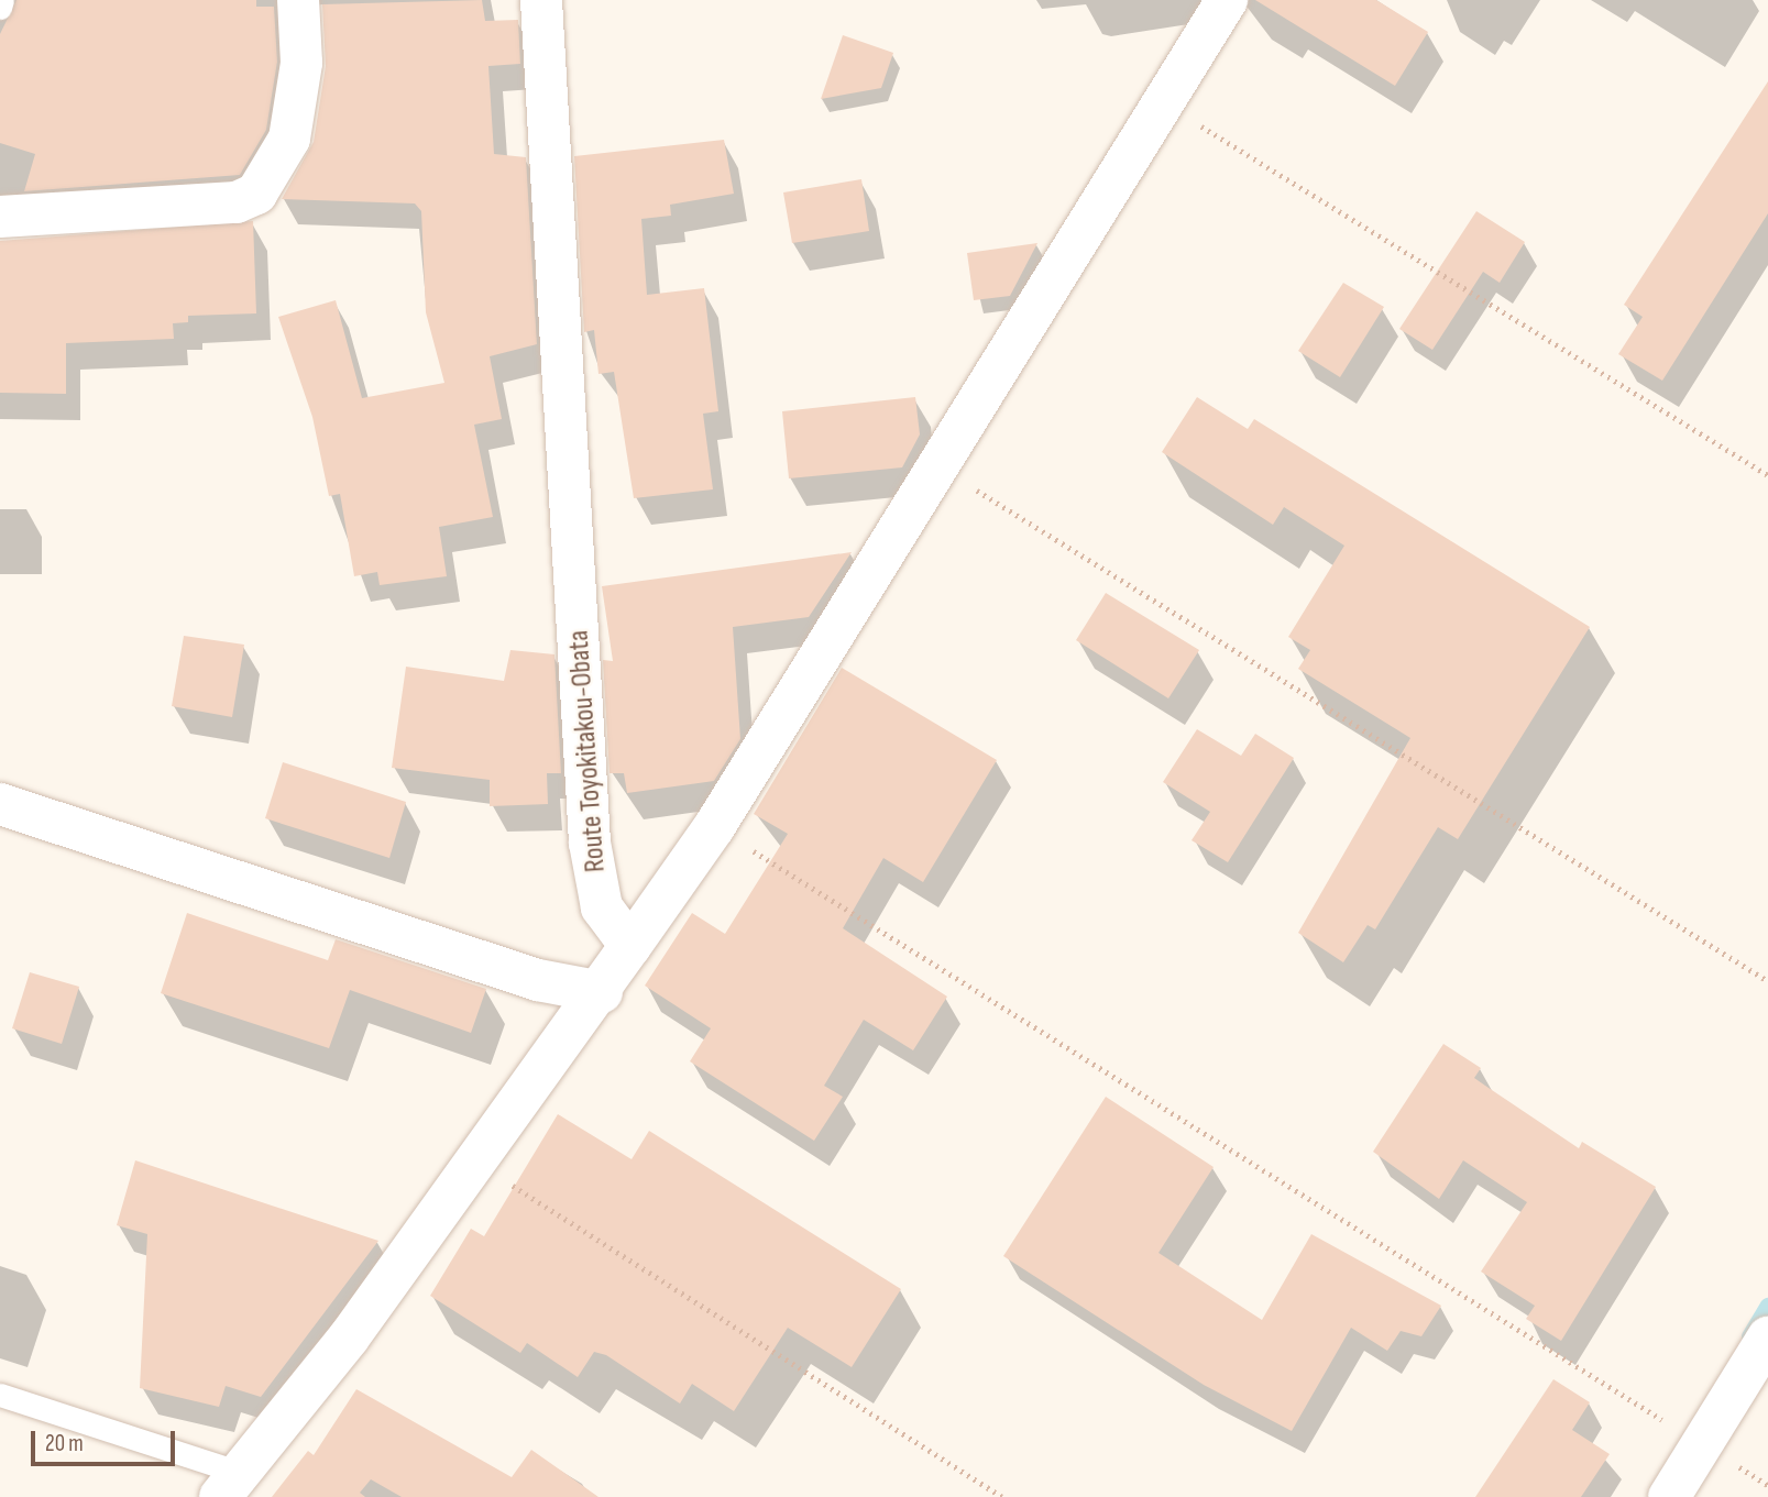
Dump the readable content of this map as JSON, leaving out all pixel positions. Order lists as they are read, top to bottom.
{
  "streets": {
    "street": ["Route Toyokitakou-Obata"]
  },
  "scale_bar": "20 m"
}
